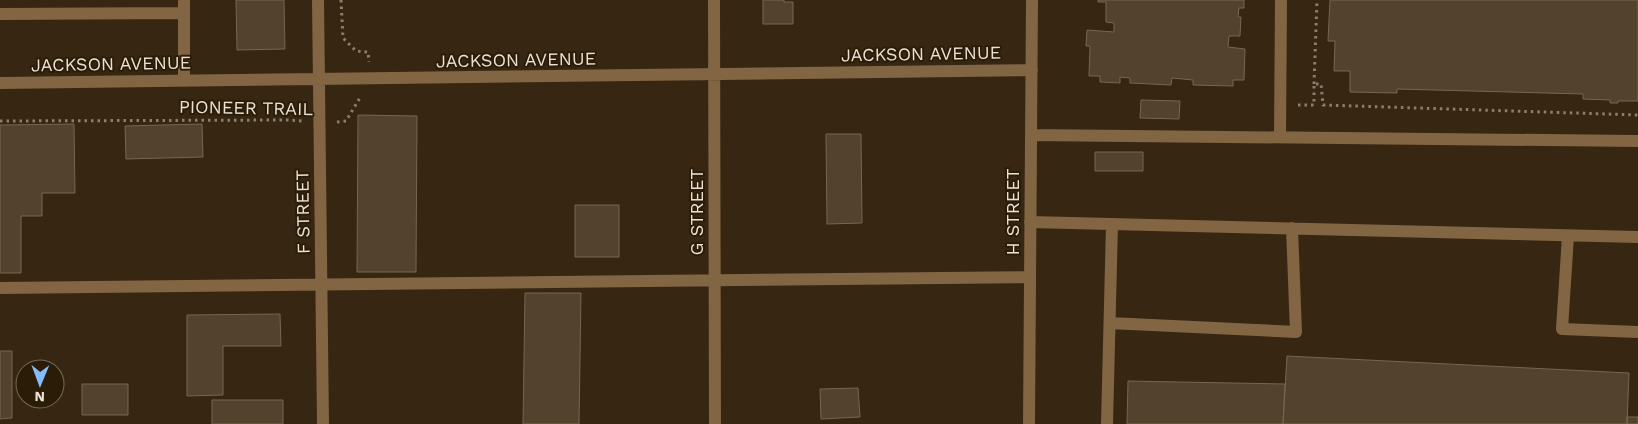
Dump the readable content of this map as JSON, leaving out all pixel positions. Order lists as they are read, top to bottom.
{
  "streets": {
    "street": [
      "JACKSON AVENUE",
      "F STREET",
      "G STREET",
      "H STREET"
    ],
    "path": ["PIONEER TRAIL"]
  },
  "crossings": [
    ["JACKSON AVENUE", "PIONEER TRAIL"],
    ["JACKSON AVENUE", "F STREET"],
    ["JACKSON AVENUE", "G STREET"],
    ["JACKSON AVENUE", "H STREET"],
    ["PIONEER TRAIL", "F STREET"]
  ],
  "north": "bottom"
}
